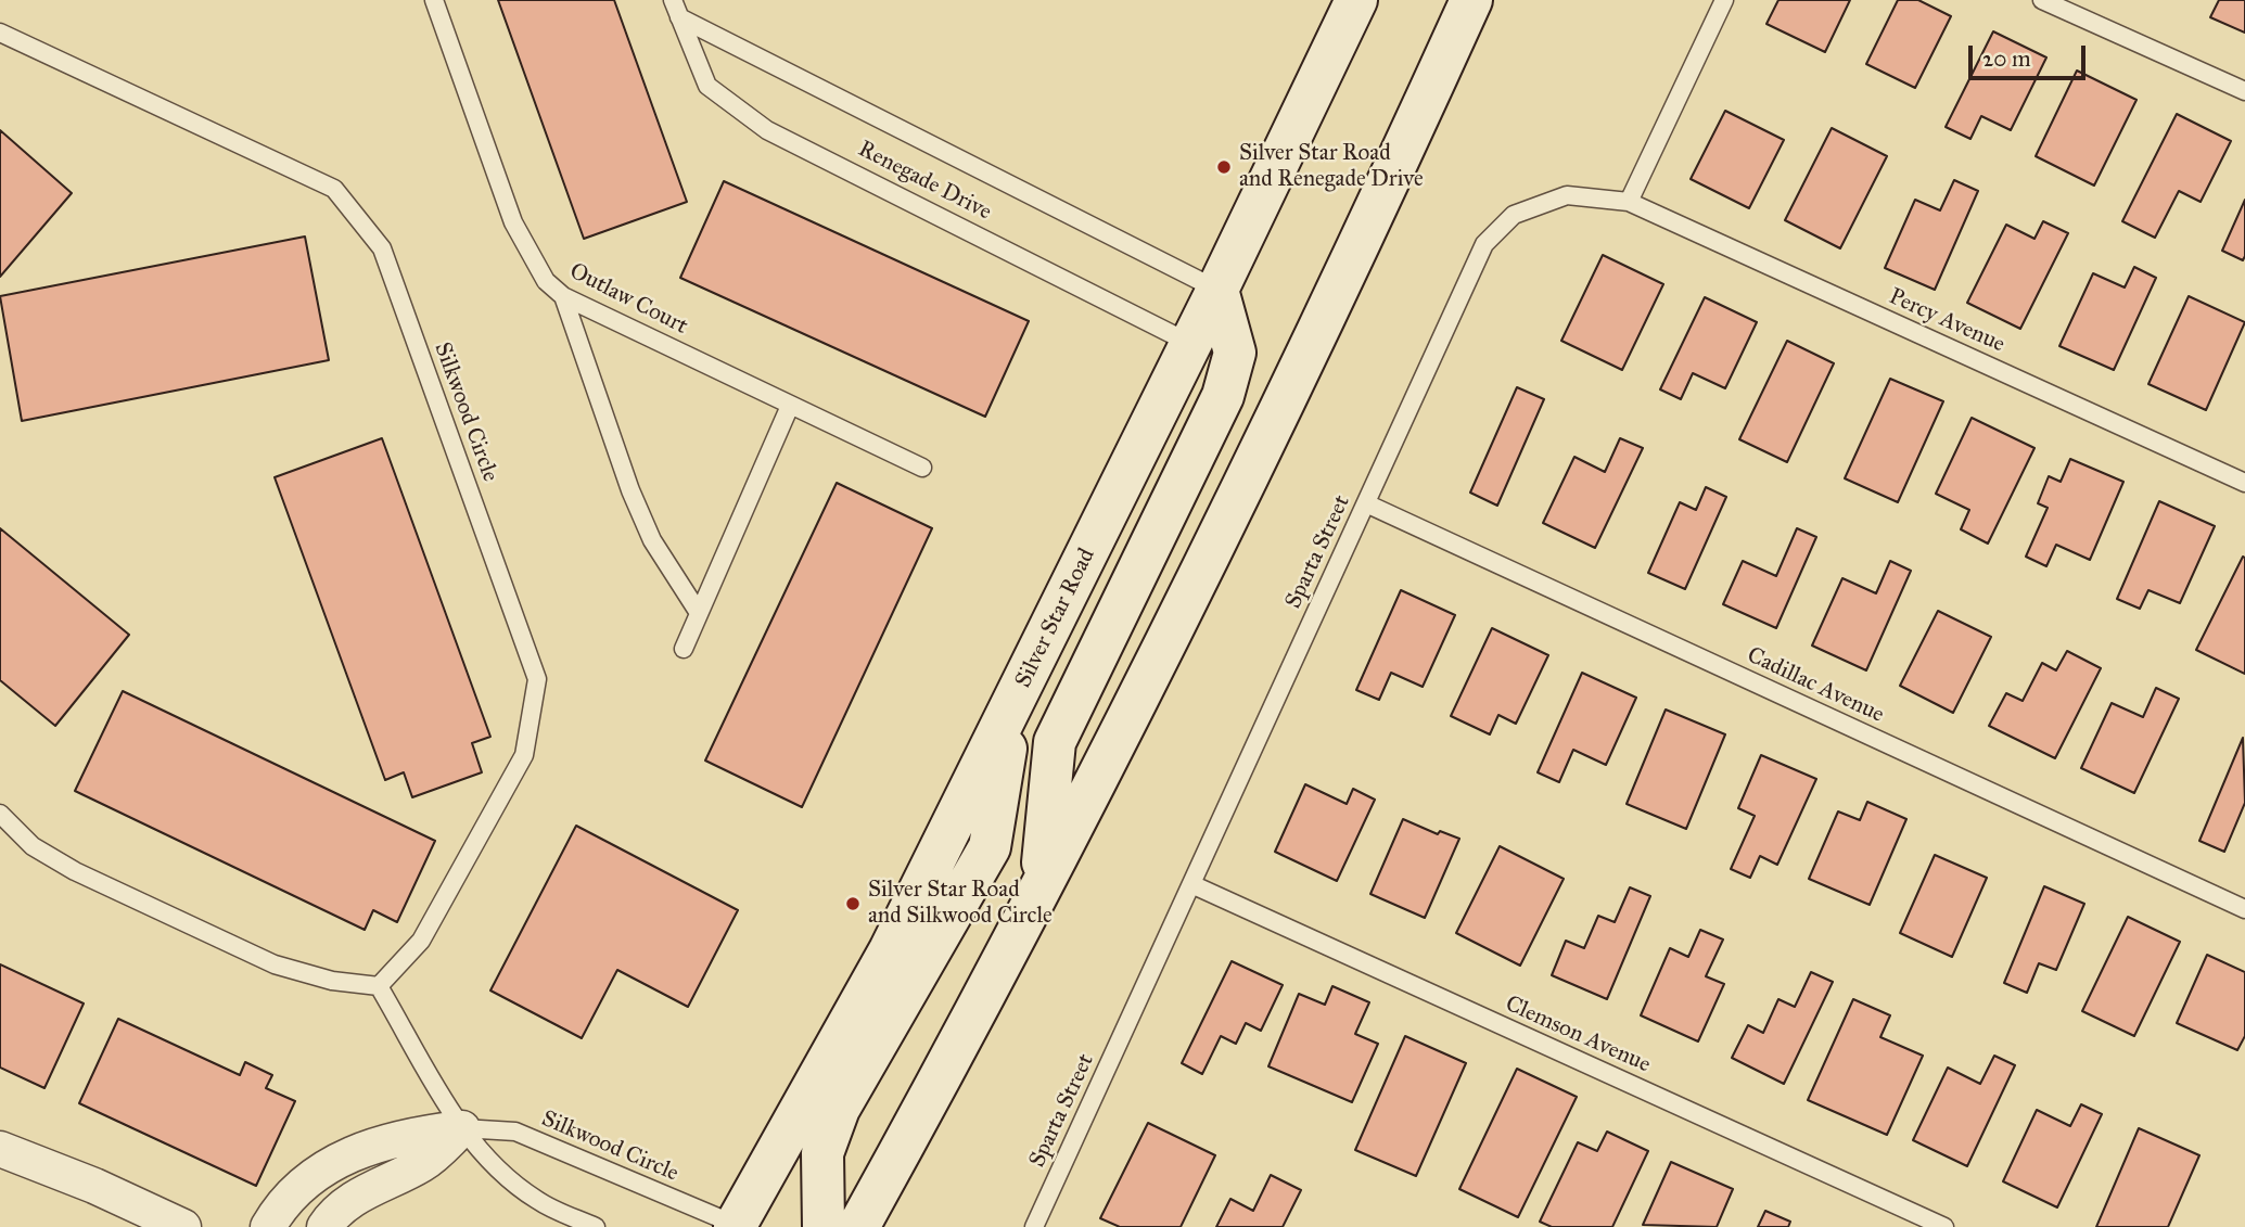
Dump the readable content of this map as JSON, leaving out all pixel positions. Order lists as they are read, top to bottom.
{
  "streets": {
    "main road": ["Silver Star Road"],
    "lane": [
      "Renegade Drive",
      "Outlaw Court",
      "Percy Avenue",
      "Silkwood Circle",
      "Sparta Street",
      "Cadillac Avenue",
      "Clemson Avenue"
    ]
  },
  "crossings": [
    ["Renegade Drive", "Silver Star Road"],
    ["Percy Avenue", "Sparta Street"],
    ["Silkwood Circle", "Silver Star Road"],
    ["Sparta Street", "Cadillac Avenue"],
    ["Sparta Street", "Clemson Avenue"]
  ],
  "places": ["Silver Star Road and Renegade Drive", "Silver Star Road and Silkwood Circle"],
  "scale_bar": "20 m"
}
